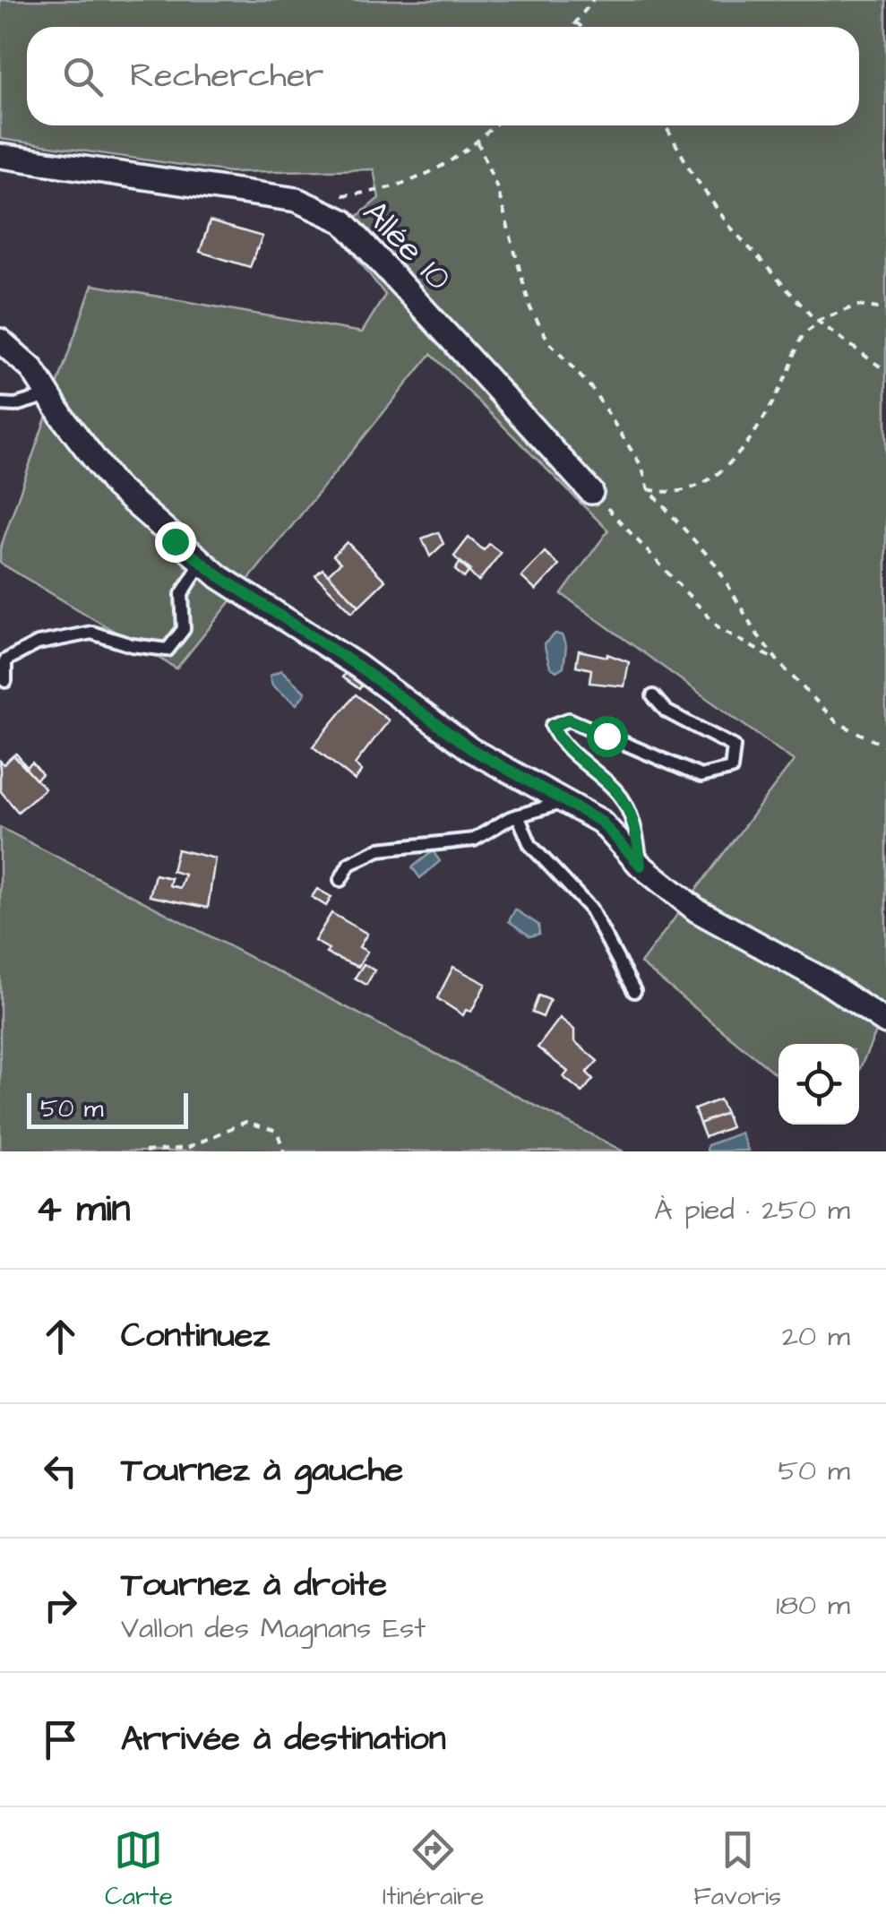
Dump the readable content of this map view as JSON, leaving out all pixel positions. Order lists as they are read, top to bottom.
{
  "streets": {
    "street": ["Allée 10"]
  },
  "scale_bar": "50 m",
  "page": {
    "search": "Rechercher",
    "scale": "50 m",
    "heading": ["4 min", "À pied · 250 m"],
    "list": [
      ["Continuez", "20 m"],
      ["Tournez à gauche", "50 m"],
      ["Tournez à droite", "Vallon des Magnans Est", "180 m"],
      "Arrivée à destination"
    ],
    "nav": ["Carte", "Itinéraire", "Favoris"]
  }
}
